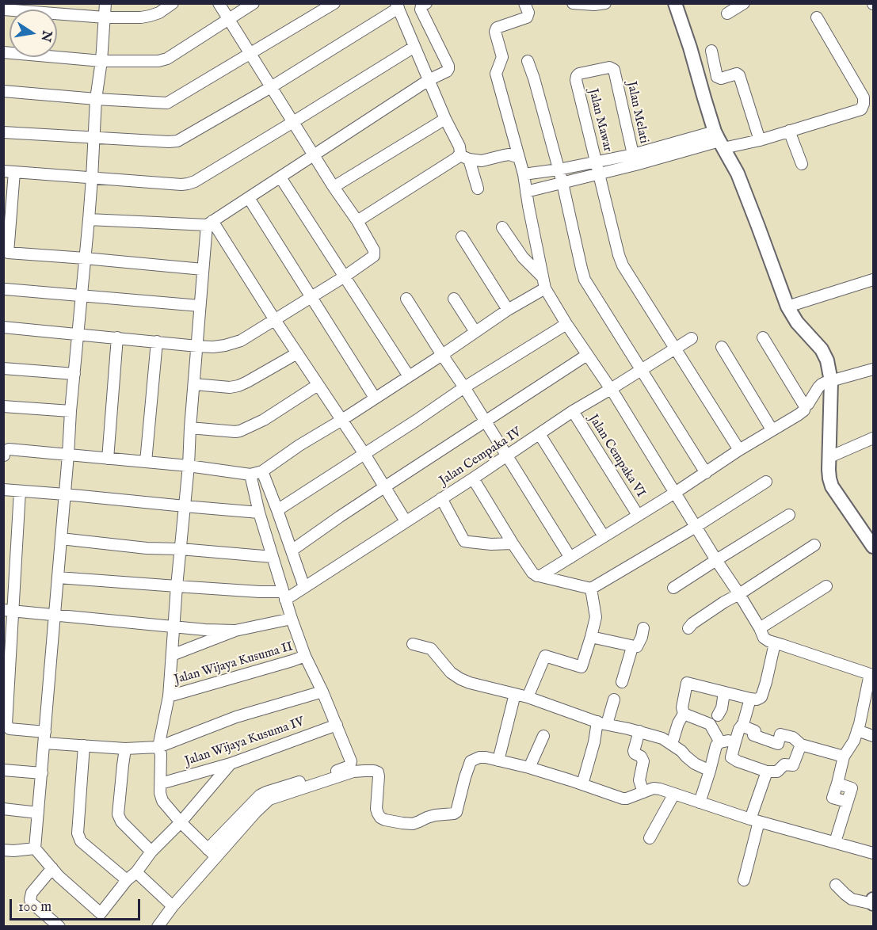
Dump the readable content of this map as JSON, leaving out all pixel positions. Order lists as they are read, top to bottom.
{
  "streets": {
    "street": [
      "Jalan Melati",
      "Jalan Mawar",
      "Jalan Cempaka VI",
      "Jalan Cempaka IV",
      "Jalan Wijaya Kusuma II",
      "Jalan Wijaya Kusuma IV"
    ]
  },
  "crossings": [
    ["Jalan Melati", "Jalan Mawar"],
    ["Jalan Cempaka VI", "Jalan Cempaka IV"]
  ],
  "scale_bar": "100 m",
  "north": "right"
}
